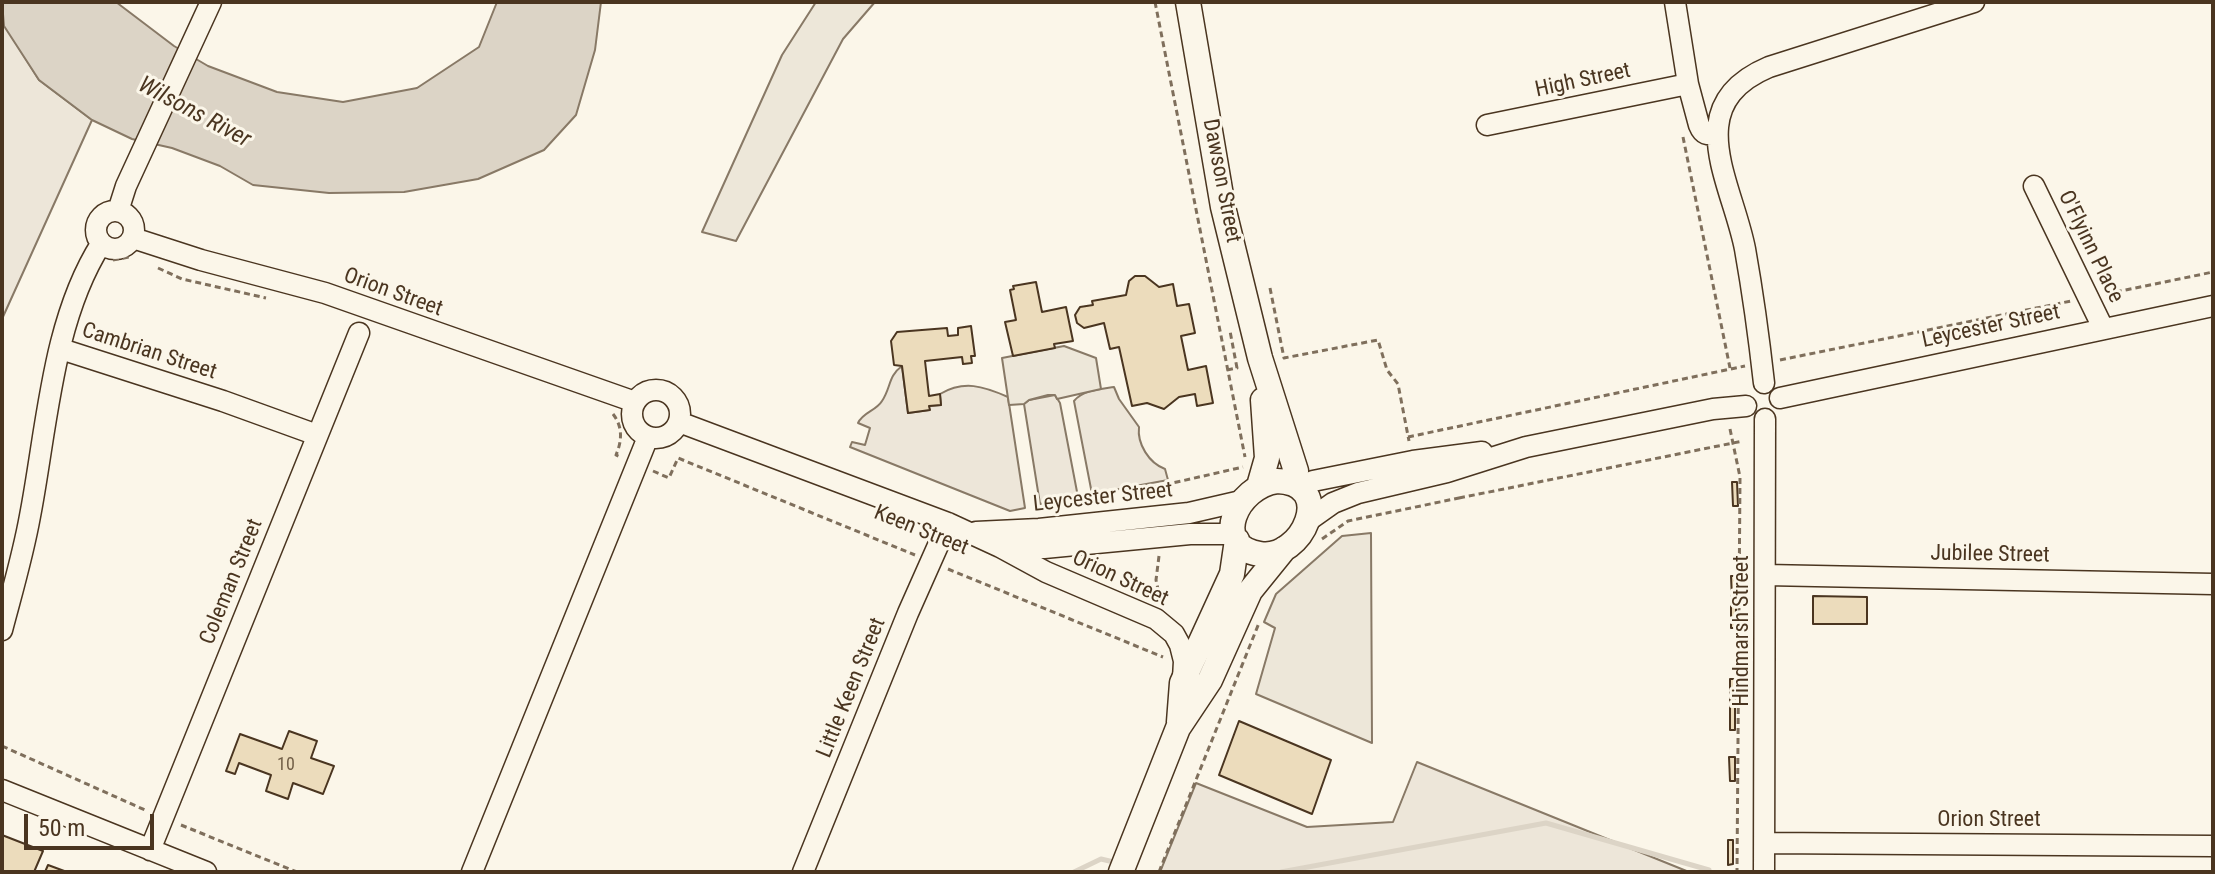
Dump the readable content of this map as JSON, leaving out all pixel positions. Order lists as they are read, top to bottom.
{
  "streets": {
    "main road": ["Dawson Street"],
    "street": [
      "High Street",
      "O'Flyinn Place",
      "Orion Street",
      "Leycester Street",
      "Cambrian Street",
      "Jubilee Street",
      "Coleman Street",
      "Hindmarsh Street",
      "Little Keen Street"
    ],
    "path": ["Keen Street"]
  },
  "crossings": [
    ["Dawson Street", "Orion Street"],
    ["Dawson Street", "Leycester Street"],
    ["O'Flyinn Place", "Leycester Street"],
    ["Orion Street", "Leycester Street"],
    ["Orion Street", "Hindmarsh Street"],
    ["Orion Street", "Little Keen Street"],
    ["Leycester Street", "Hindmarsh Street"],
    ["Cambrian Street", "Coleman Street"],
    ["Keen Street", "Little Keen Street"],
    ["Jubilee Street", "Hindmarsh Street"]
  ],
  "water": ["Wilsons River"],
  "house_numbers": ["10"],
  "scale_bar": "50 m"
}
